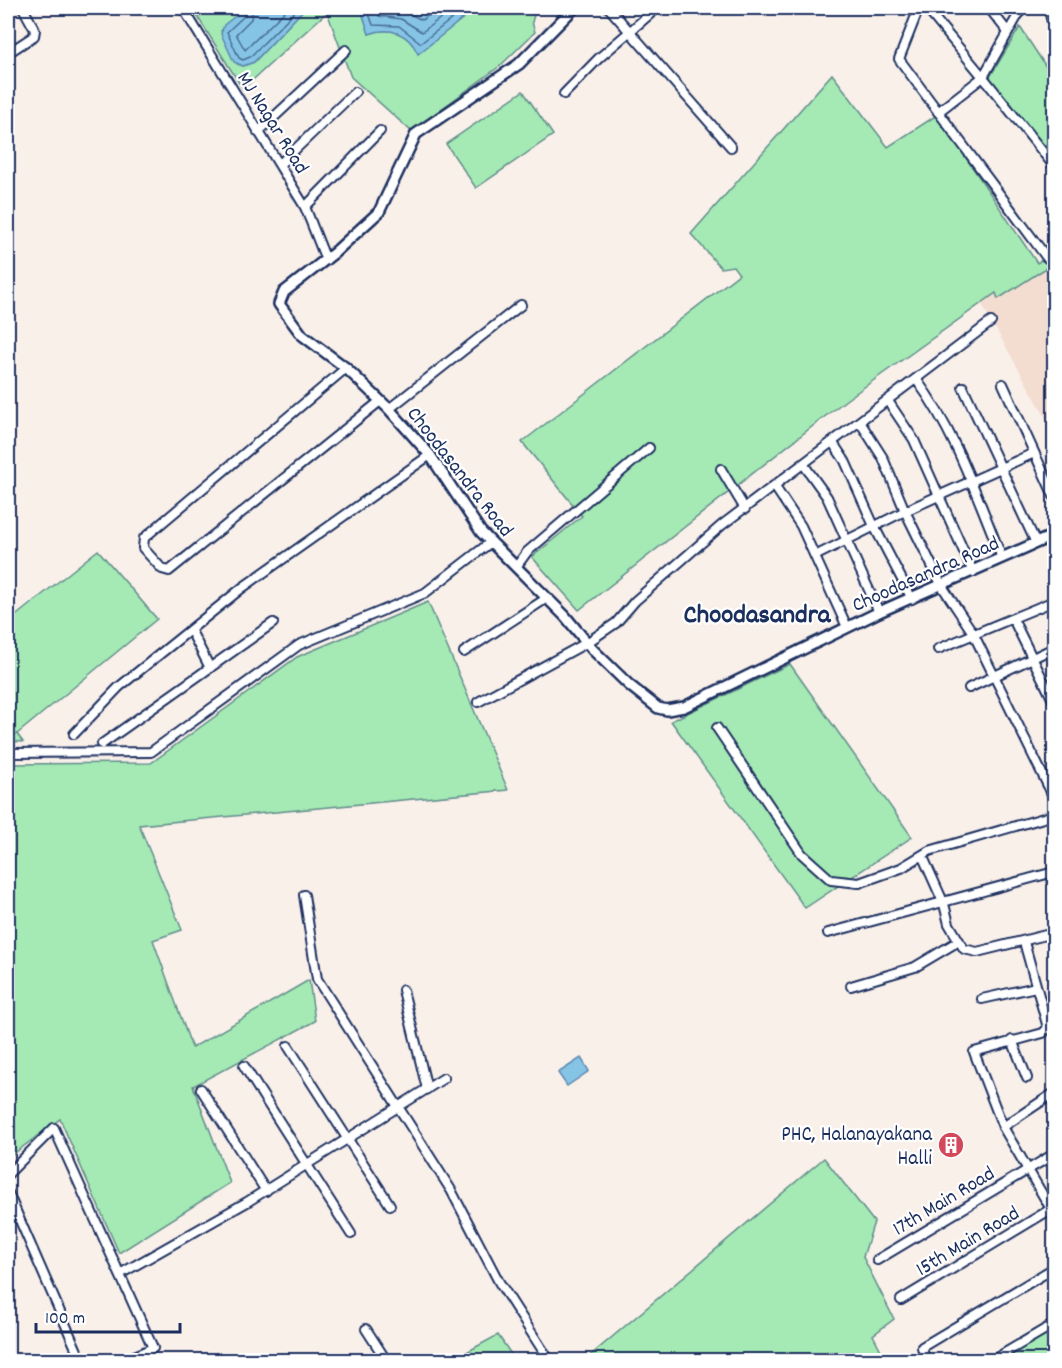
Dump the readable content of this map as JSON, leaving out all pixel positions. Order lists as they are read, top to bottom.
{
  "streets": {
    "street": [
      "MJ Nagar Road",
      "Choodasandra Road",
      "17th Main Road",
      "15th Main Road"
    ]
  },
  "crossings": [
    ["MJ Nagar Road", "Choodasandra Road"]
  ],
  "districts": ["Choodasandra"],
  "places": {
    "building": ["PHC, Halanayakana Halli"]
  },
  "scale_bar": "100 m"
}
